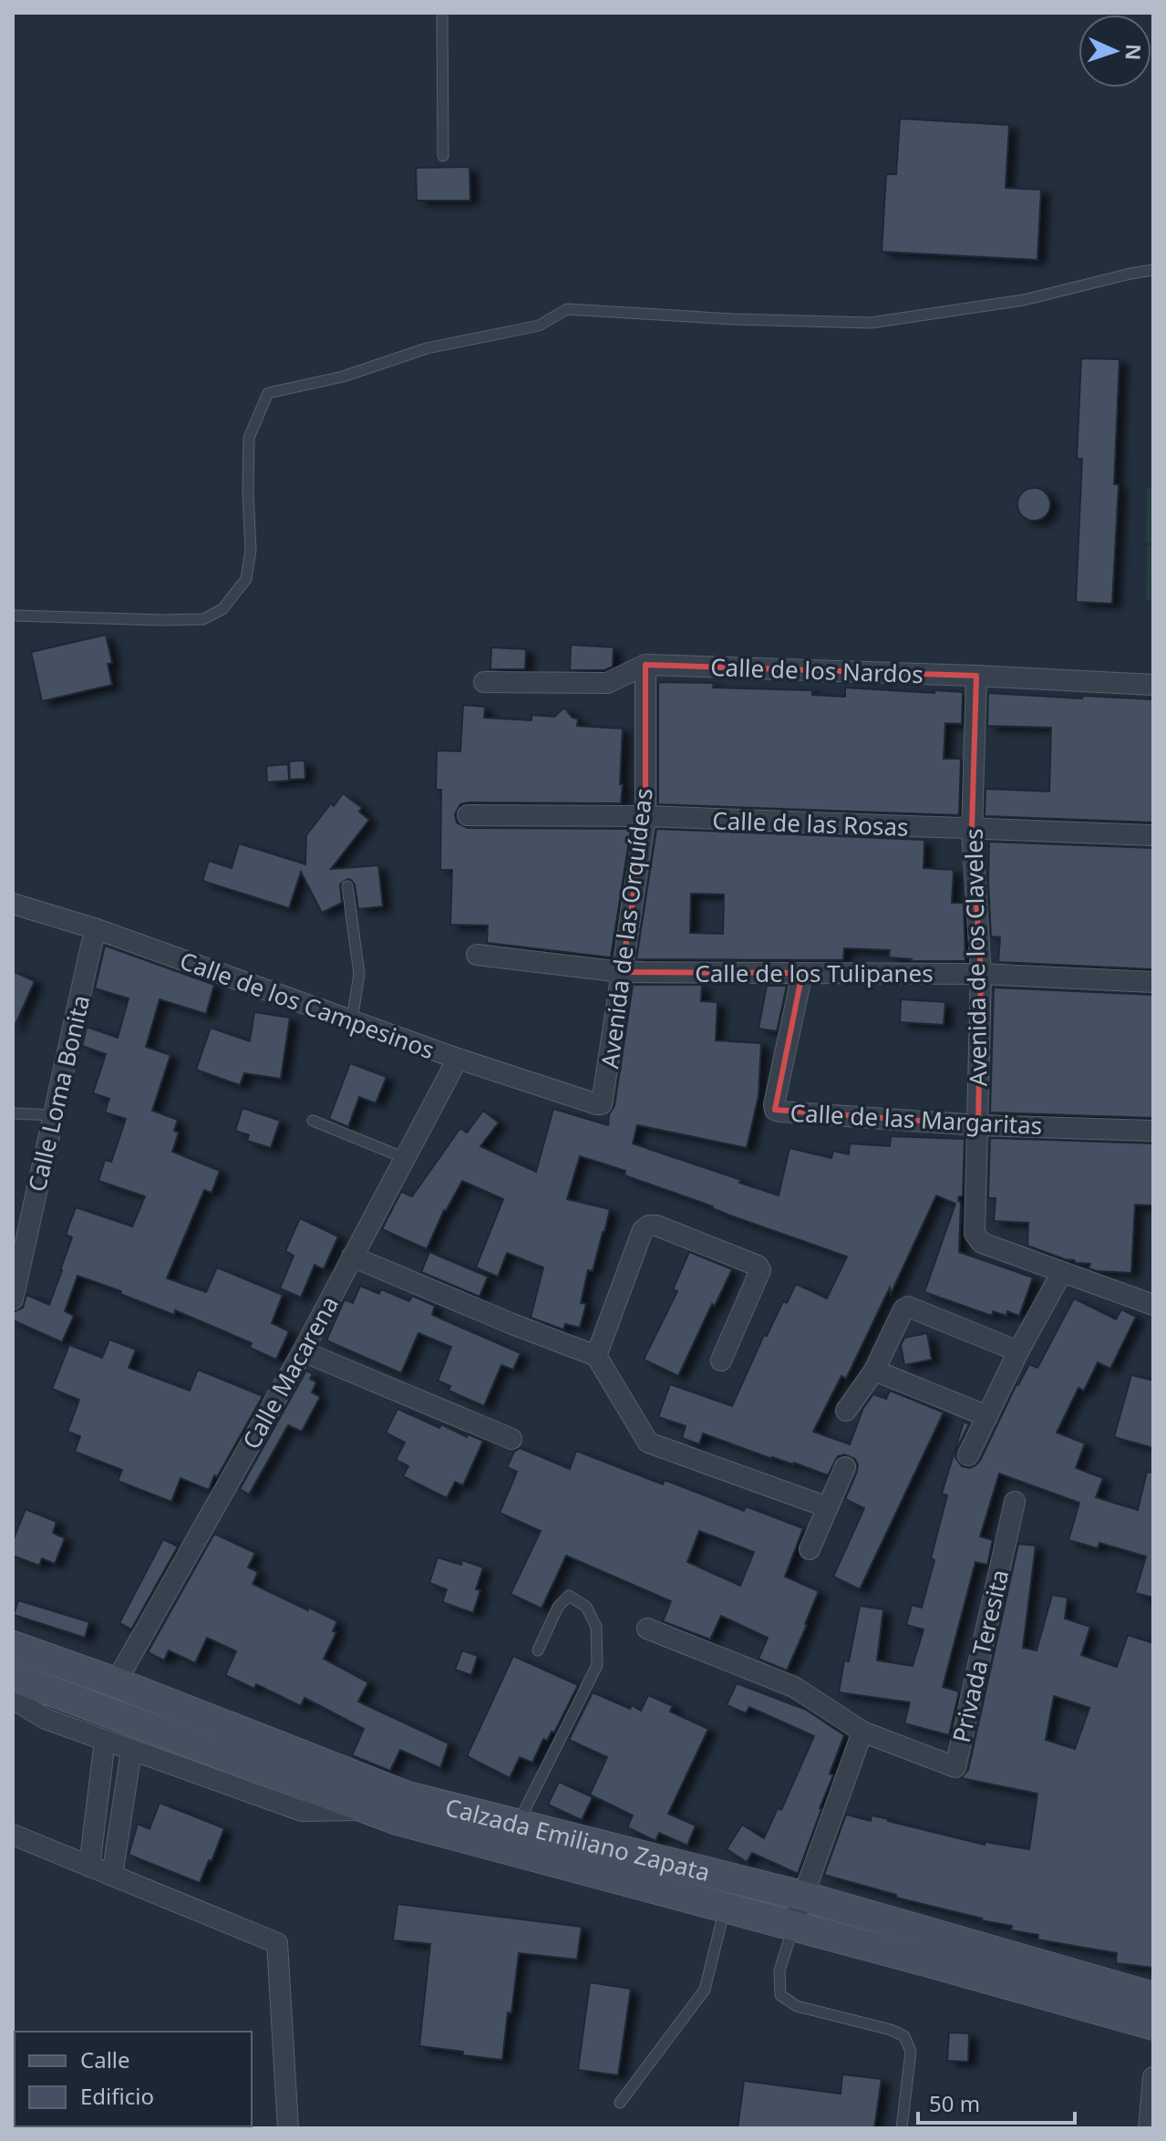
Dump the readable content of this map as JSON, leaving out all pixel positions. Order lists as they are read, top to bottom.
{
  "streets": {
    "main road": ["Calzada Emiliano Zapata"],
    "street": [
      "Calle de los Nardos",
      "Calle de las Rosas",
      "Avenida de las Orquídeas",
      "Avenida de los Claveles",
      "Calle de los Tulipanes",
      "Calle de los Campesinos",
      "Calle Loma Bonita",
      "Calle de las Margaritas",
      "Calle Macarena",
      "Privada Teresita"
    ]
  },
  "crossings": [
    ["Calle de los Nardos", "Avenida de las Orquídeas"],
    ["Calle de los Nardos", "Avenida de los Claveles"],
    ["Calle de las Rosas", "Avenida de las Orquídeas"],
    ["Calle de las Rosas", "Avenida de los Claveles"],
    ["Avenida de las Orquídeas", "Calle de los Tulipanes"],
    ["Avenida de las Orquídeas", "Calle de los Campesinos"],
    ["Avenida de los Claveles", "Calle de los Tulipanes"],
    ["Avenida de los Claveles", "Calle de las Margaritas"],
    ["Calle de los Tulipanes", "Calle de las Margaritas"],
    ["Calle de los Campesinos", "Calle Loma Bonita"],
    ["Calle de los Campesinos", "Calle Macarena"],
    ["Calle Macarena", "Calzada Emiliano Zapata"]
  ],
  "legend": ["Calle", "Edificio"],
  "scale_bar": "50 m",
  "north": "right"
}
